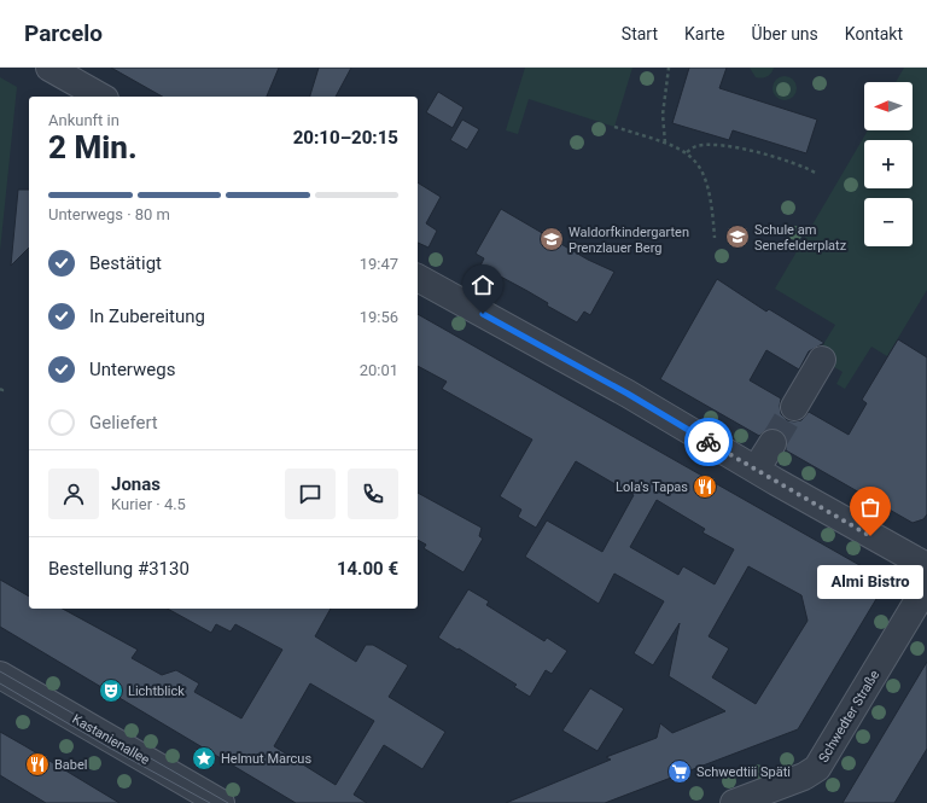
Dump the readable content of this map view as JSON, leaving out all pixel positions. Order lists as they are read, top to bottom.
{
  "streets": {
    "street": ["Schwedter Straße", "Kastanienallee"]
  },
  "places": {
    "school or university": ["Schule am Senefelderplatz", "Waldorfkindergarten Prenzlauer Berg"],
    "restaurant": ["Lola's Tapas", "Babel"],
    "other": ["Almi Bistro"],
    "theatre": ["Lichtblick"],
    "place": ["Helmut Marcus"],
    "supermarket": ["Schwedtiii Späti"]
  },
  "north": "left",
  "page": {
    "header": "Parcelo",
    "nav": [
      "Start",
      "Karte",
      "Über uns",
      "Kontakt"
    ],
    "map_buttons": ["+", "−"],
    "heading": ["2 Min.", "Ankunft in", "20:10–20:15"],
    "panel": [
      "Jonas",
      "Kurier · 4.5",
      "Bestellung #3130",
      "14.00 €"
    ],
    "bar": "Unterwegs · 80 m",
    "list": [
      ["Bestätigt", "19:47"],
      ["In Zubereitung", "19:56"],
      ["Unterwegs", "20:01"],
      "Geliefert"
    ],
    "bubble": "Almi Bistro"
  }
}
